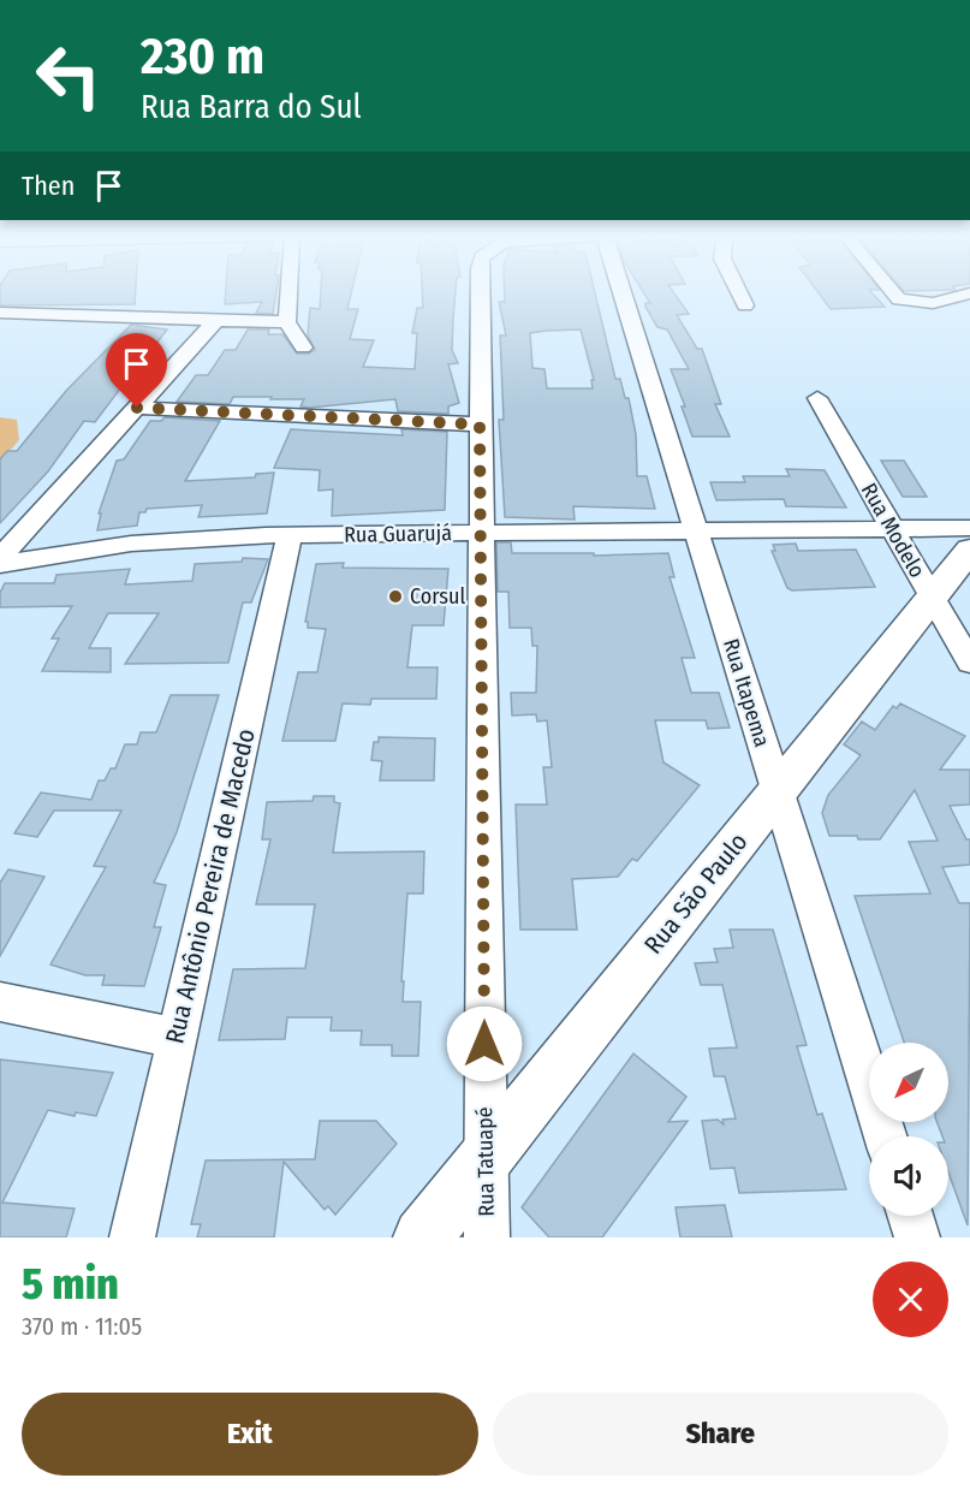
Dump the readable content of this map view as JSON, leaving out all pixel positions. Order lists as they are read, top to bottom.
{
  "streets": {
    "main road": ["Rua São Paulo"],
    "street": [
      "Rua Modelo",
      "Rua Guarujá",
      "Rua Itapema",
      "Rua Antônio Pereira de Macedo",
      "Rua Tatuapé"
    ]
  },
  "crossings": [
    ["Rua Modelo", "Rua Guarujá"],
    ["Rua Modelo", "Rua São Paulo"],
    ["Rua Guarujá", "Rua Itapema"],
    ["Rua Guarujá", "Rua Antônio Pereira de Macedo"],
    ["Rua Guarujá", "Rua Tatuapé"],
    ["Rua Itapema", "Rua São Paulo"],
    ["Rua São Paulo", "Rua Tatuapé"]
  ],
  "places": ["Corsul"],
  "north": "bottom left",
  "page": {
    "turn": ["230 m", "Rua Barra do Sul"],
    "then": "Then",
    "heading": ["5 min", "370 m · 11:05"],
    "buttons": ["Exit", "Share"]
  }
}
